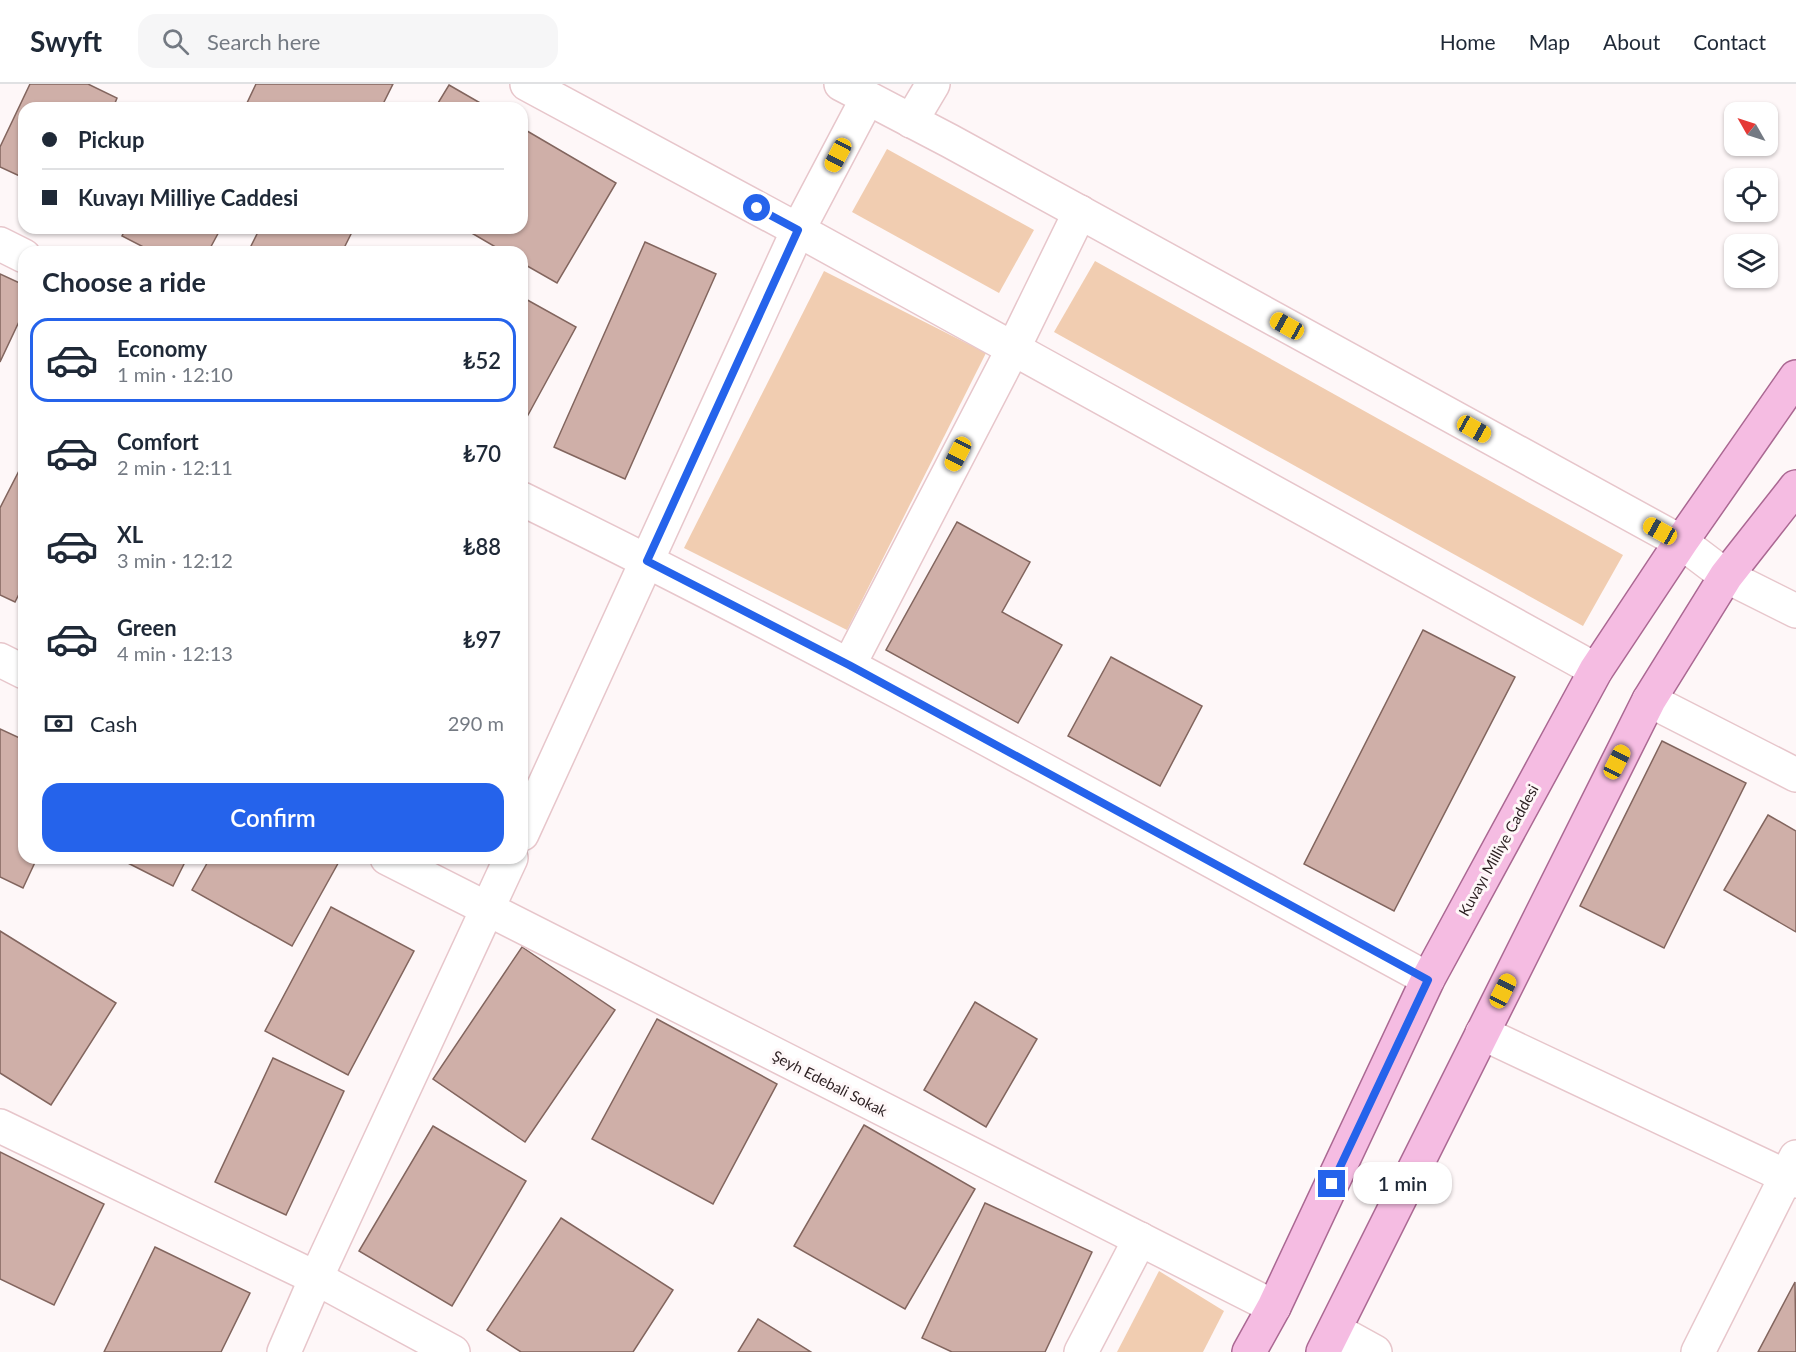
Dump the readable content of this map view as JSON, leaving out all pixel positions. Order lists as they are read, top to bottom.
{
  "streets": {
    "main road": ["Kuvayı Milliye Caddesi"],
    "street": ["Şeyh Edebali Sokak"]
  },
  "crossings": [
    ["Kuvayı Milliye Caddesi", "Şeyh Edebali Sokak"]
  ],
  "north": "top left",
  "page": {
    "header": "Swyft",
    "search": "Search here",
    "nav": [
      "Home",
      "Map",
      "About",
      "Contact"
    ],
    "banner": ["Pickup", "Kuvayı Milliye Caddesi"],
    "heading": "Choose a ride",
    "list": [
      {
        "name": "Economy",
        "note": "1 min · 12:10",
        "value": "₺52"
      },
      {
        "name": "Comfort",
        "note": "2 min · 12:11",
        "value": "₺70"
      },
      {
        "name": "XL",
        "note": "3 min · 12:12",
        "value": "₺88"
      },
      {
        "name": "Green",
        "note": "4 min · 12:13",
        "value": "₺97"
      }
    ],
    "pay": ["Cash", "290 m"],
    "buttons": "Confirm",
    "bubble": "1 min"
  }
}
